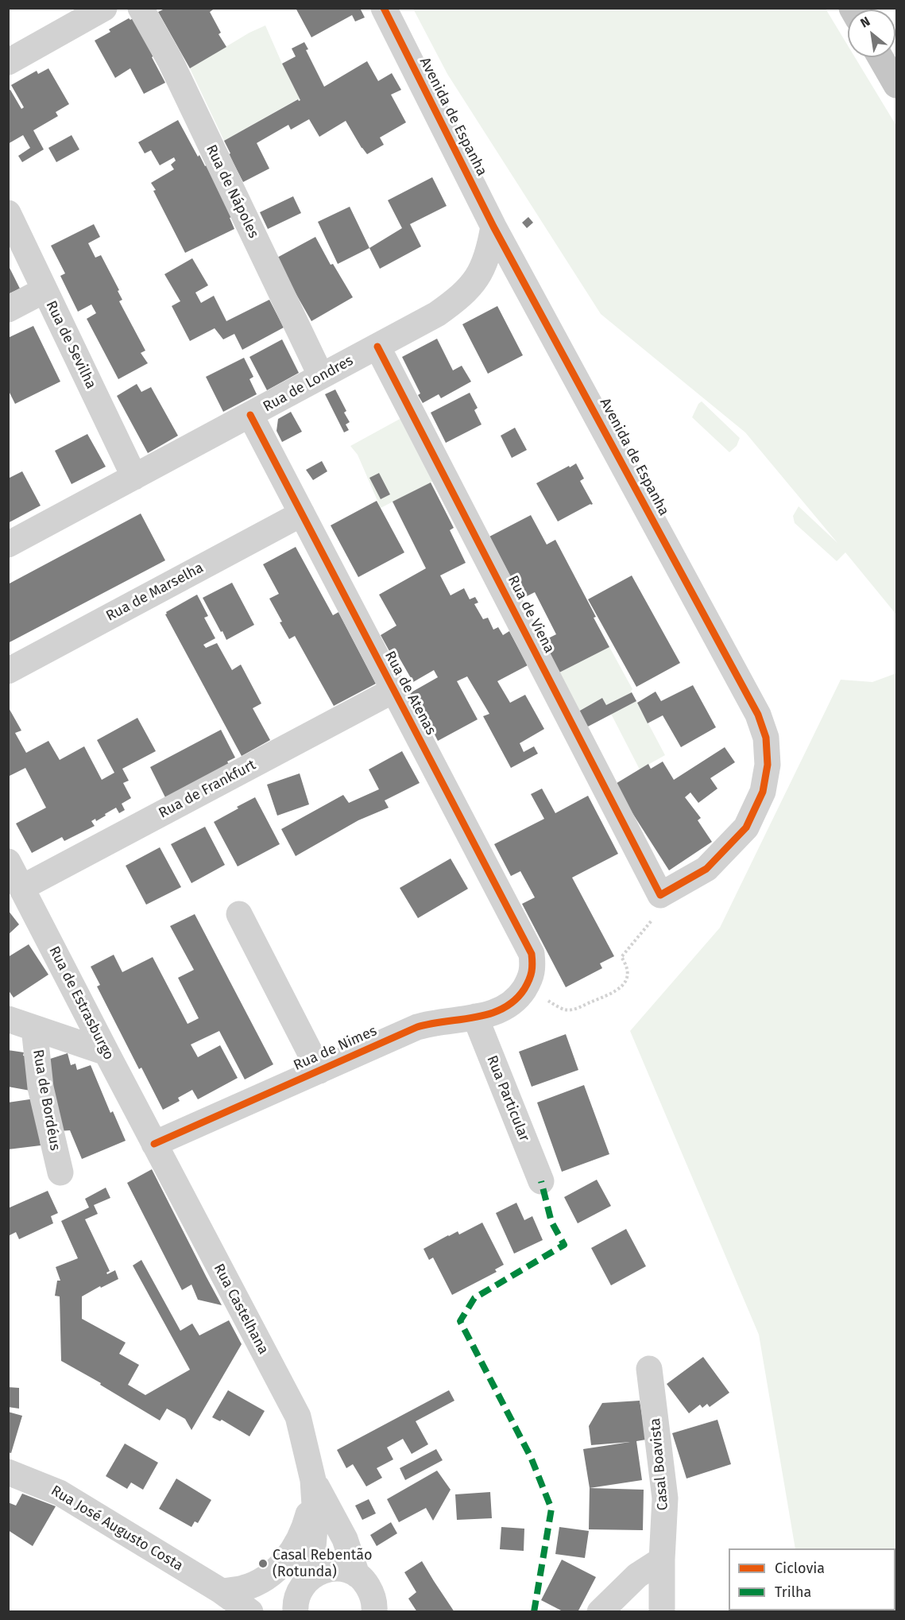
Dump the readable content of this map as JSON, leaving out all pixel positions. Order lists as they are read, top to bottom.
{
  "streets": {
    "street": [
      "Avenida de Espanha",
      "Rua de Nápoles",
      "Rua de Sevilha",
      "Rua de Londres",
      "Rua de Marselha",
      "Rua de Viena",
      "Rua de Atenas",
      "Rua de Frankfurt",
      "Rua de Estrasburgo",
      "Rua de Nimes",
      "Rua Particular",
      "Rua de Bordéus",
      "Rua Castelhana",
      "Casal Boavista",
      "Rua José Augusto Costa"
    ]
  },
  "crossings": [
    ["Avenida de Espanha", "Rua de Londres"],
    ["Avenida de Espanha", "Rua de Viena"],
    ["Rua de Nápoles", "Rua de Londres"],
    ["Rua de Sevilha", "Rua de Londres"],
    ["Rua de Londres", "Rua de Viena"],
    ["Rua de Londres", "Rua de Atenas"],
    ["Rua de Marselha", "Rua de Atenas"],
    ["Rua de Atenas", "Rua de Frankfurt"],
    ["Rua de Atenas", "Rua de Nimes"],
    ["Rua de Frankfurt", "Rua de Estrasburgo"],
    ["Rua de Estrasburgo", "Rua de Nimes"],
    ["Rua de Estrasburgo", "Rua Castelhana"],
    ["Rua de Nimes", "Rua Particular"],
    ["Rua de Nimes", "Rua Castelhana"],
    ["Rua Castelhana", "Rua José Augusto Costa"]
  ],
  "places": ["Casal Rebentão (Rotunda)"],
  "legend": ["Ciclovia", "Trilha"],
  "north": "top left"
}
